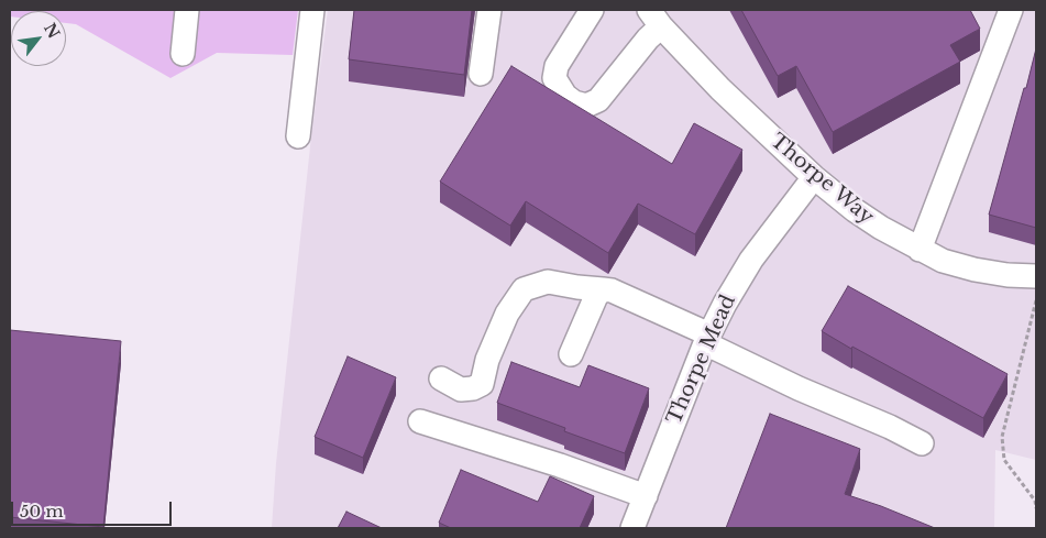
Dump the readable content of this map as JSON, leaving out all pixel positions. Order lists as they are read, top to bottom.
{
  "streets": {
    "street": ["Thorpe Way", "Thorpe Mead"]
  },
  "crossings": [
    ["Thorpe Way", "Thorpe Mead"]
  ],
  "scale_bar": "50 m",
  "north": "top right"
}
